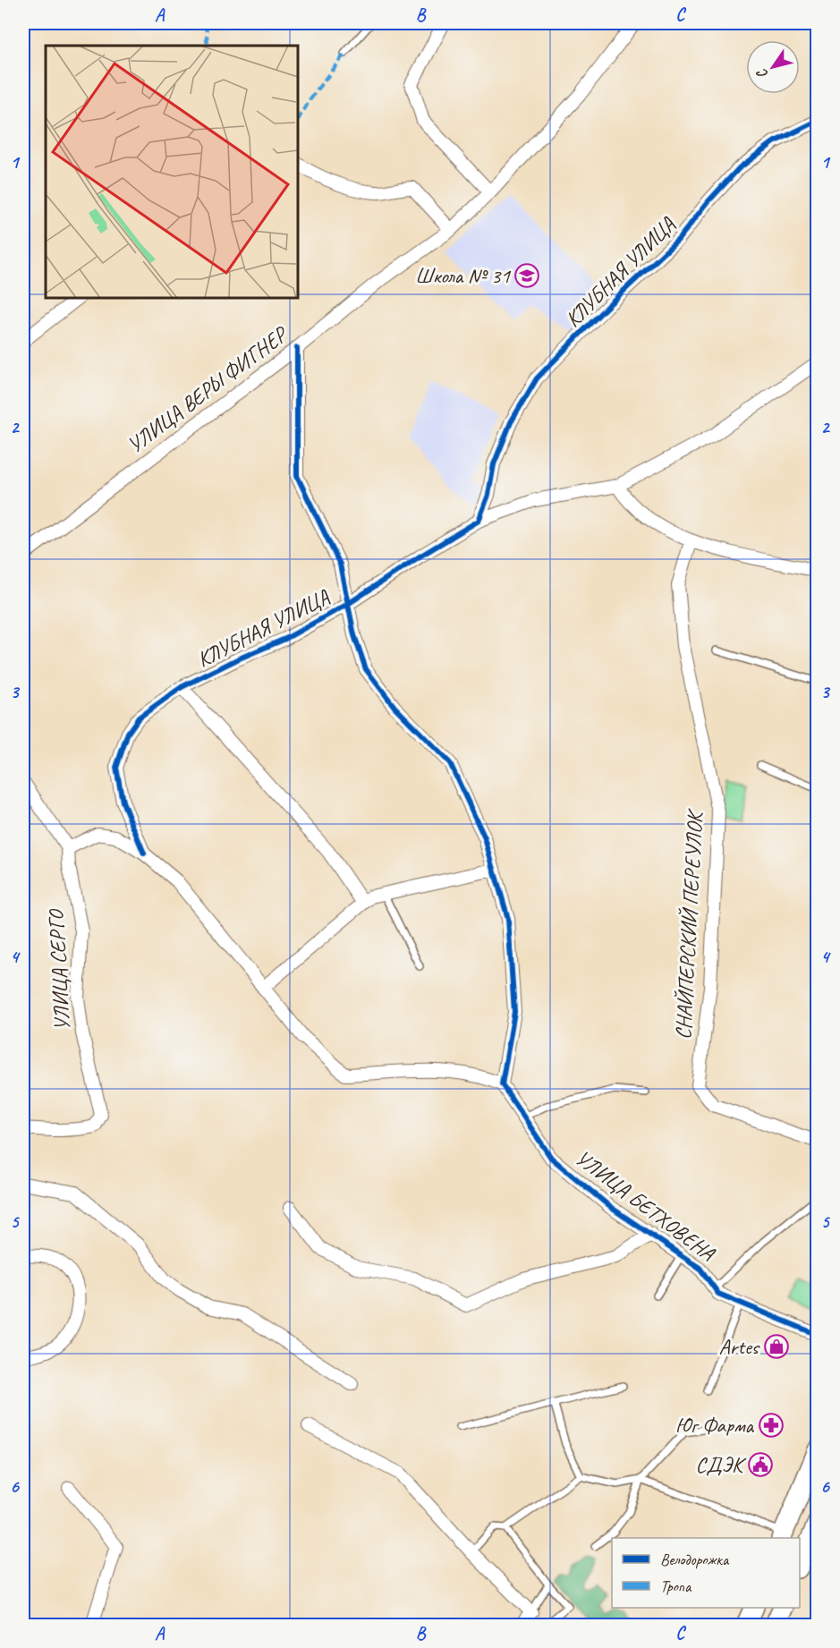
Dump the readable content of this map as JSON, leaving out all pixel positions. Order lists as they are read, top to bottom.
{
  "streets": {
    "street": [
      "КЛУБНАЯ УЛИЦА",
      "УЛИЦА ВЕРЫ ФИГНЕР",
      "СНАЙПЕРСКИЙ ПЕРЕУЛОК",
      "УЛИЦА СЕРГО",
      "УЛИЦА БЕТХОВЕНА"
    ]
  },
  "places": {
    "school or university": ["Школа № 31"],
    "shop": ["Artes"],
    "pharmacy": ["Юг Фарма"],
    "public building": ["СДЭК"]
  },
  "legend": ["Велодорожка", "Тропа"],
  "north": "bottom left",
  "grid": {
    "columns": ["A", "B", "C"],
    "rows": [
      "1",
      "2",
      "3",
      "4",
      "5",
      "6"
    ]
  }
}
